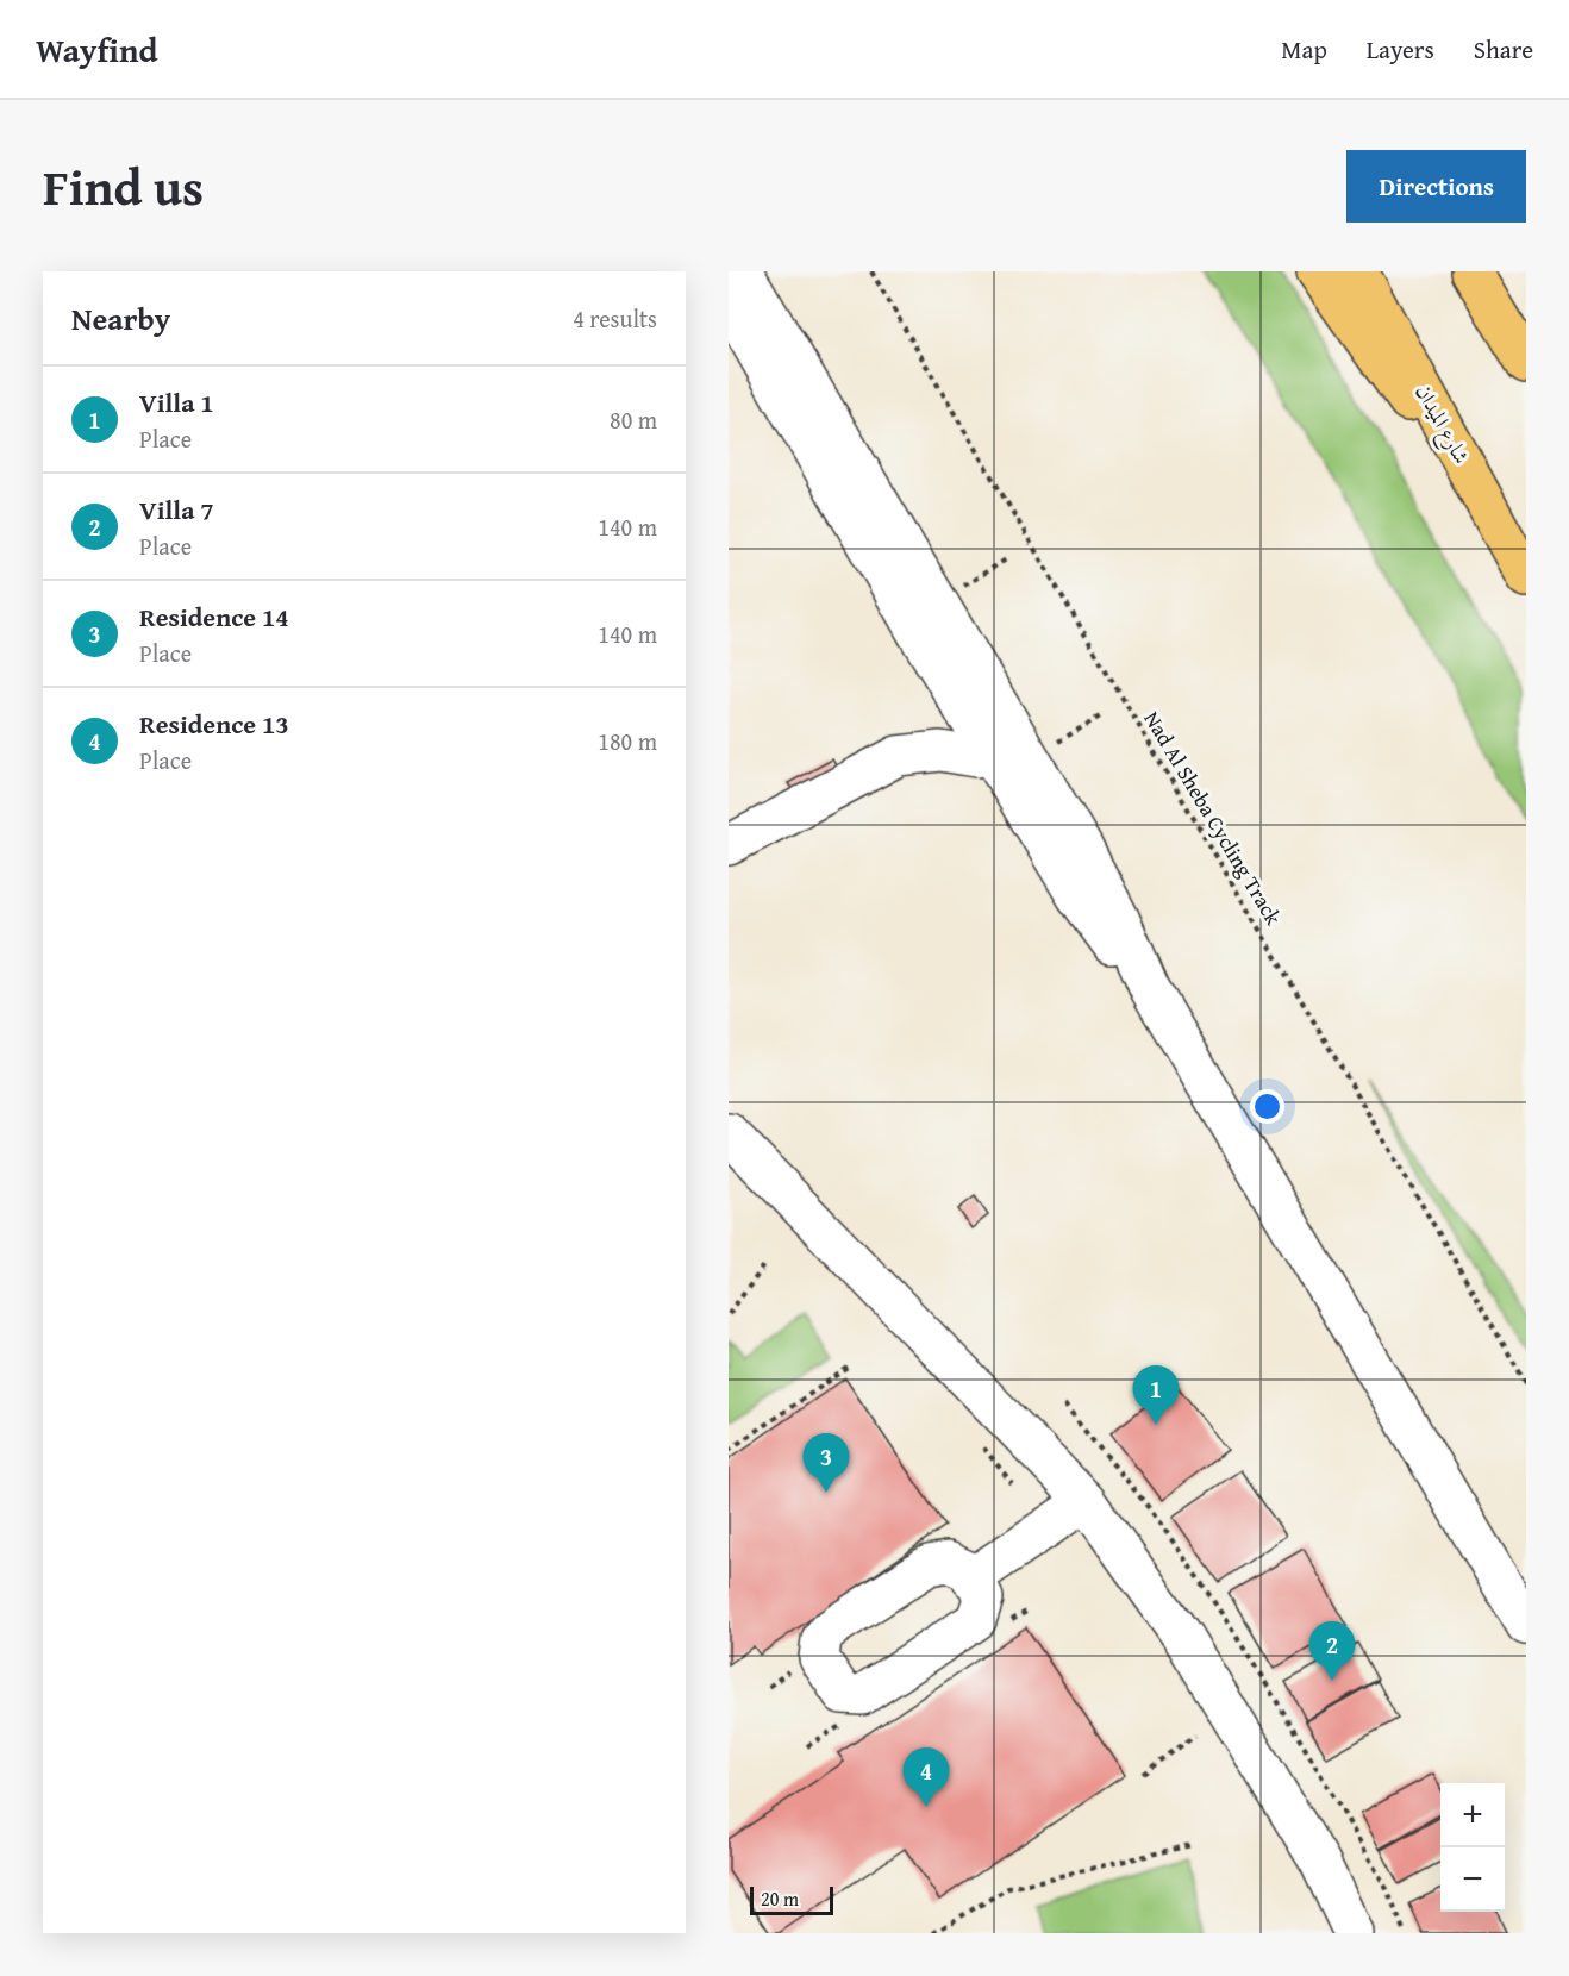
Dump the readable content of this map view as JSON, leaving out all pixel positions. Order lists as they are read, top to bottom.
{
  "streets": {
    "main road": ["شارع الميدان"],
    "path": ["Nad Al Sheba Cycling Track"]
  },
  "scale_bar": "20 m",
  "page": {
    "header": "Wayfind",
    "nav": ["Map", "Layers", "Share"],
    "title": "Find us",
    "buttons": "Directions",
    "heading": ["Nearby", "4 results"],
    "list": [
      {
        "mark": "1",
        "name": "Villa 1",
        "note": "Place",
        "value": "80 m"
      },
      {
        "mark": "2",
        "name": "Villa 7",
        "note": "Place",
        "value": "140 m"
      },
      {
        "mark": "3",
        "name": "Residence 14",
        "note": "Place",
        "value": "140 m"
      },
      {
        "mark": "4",
        "name": "Residence 13",
        "note": "Place",
        "value": "180 m"
      }
    ],
    "pins": [
      "1",
      "3",
      "2",
      "4"
    ],
    "map_buttons": ["+", "−"],
    "scale": "20 m"
  }
}
